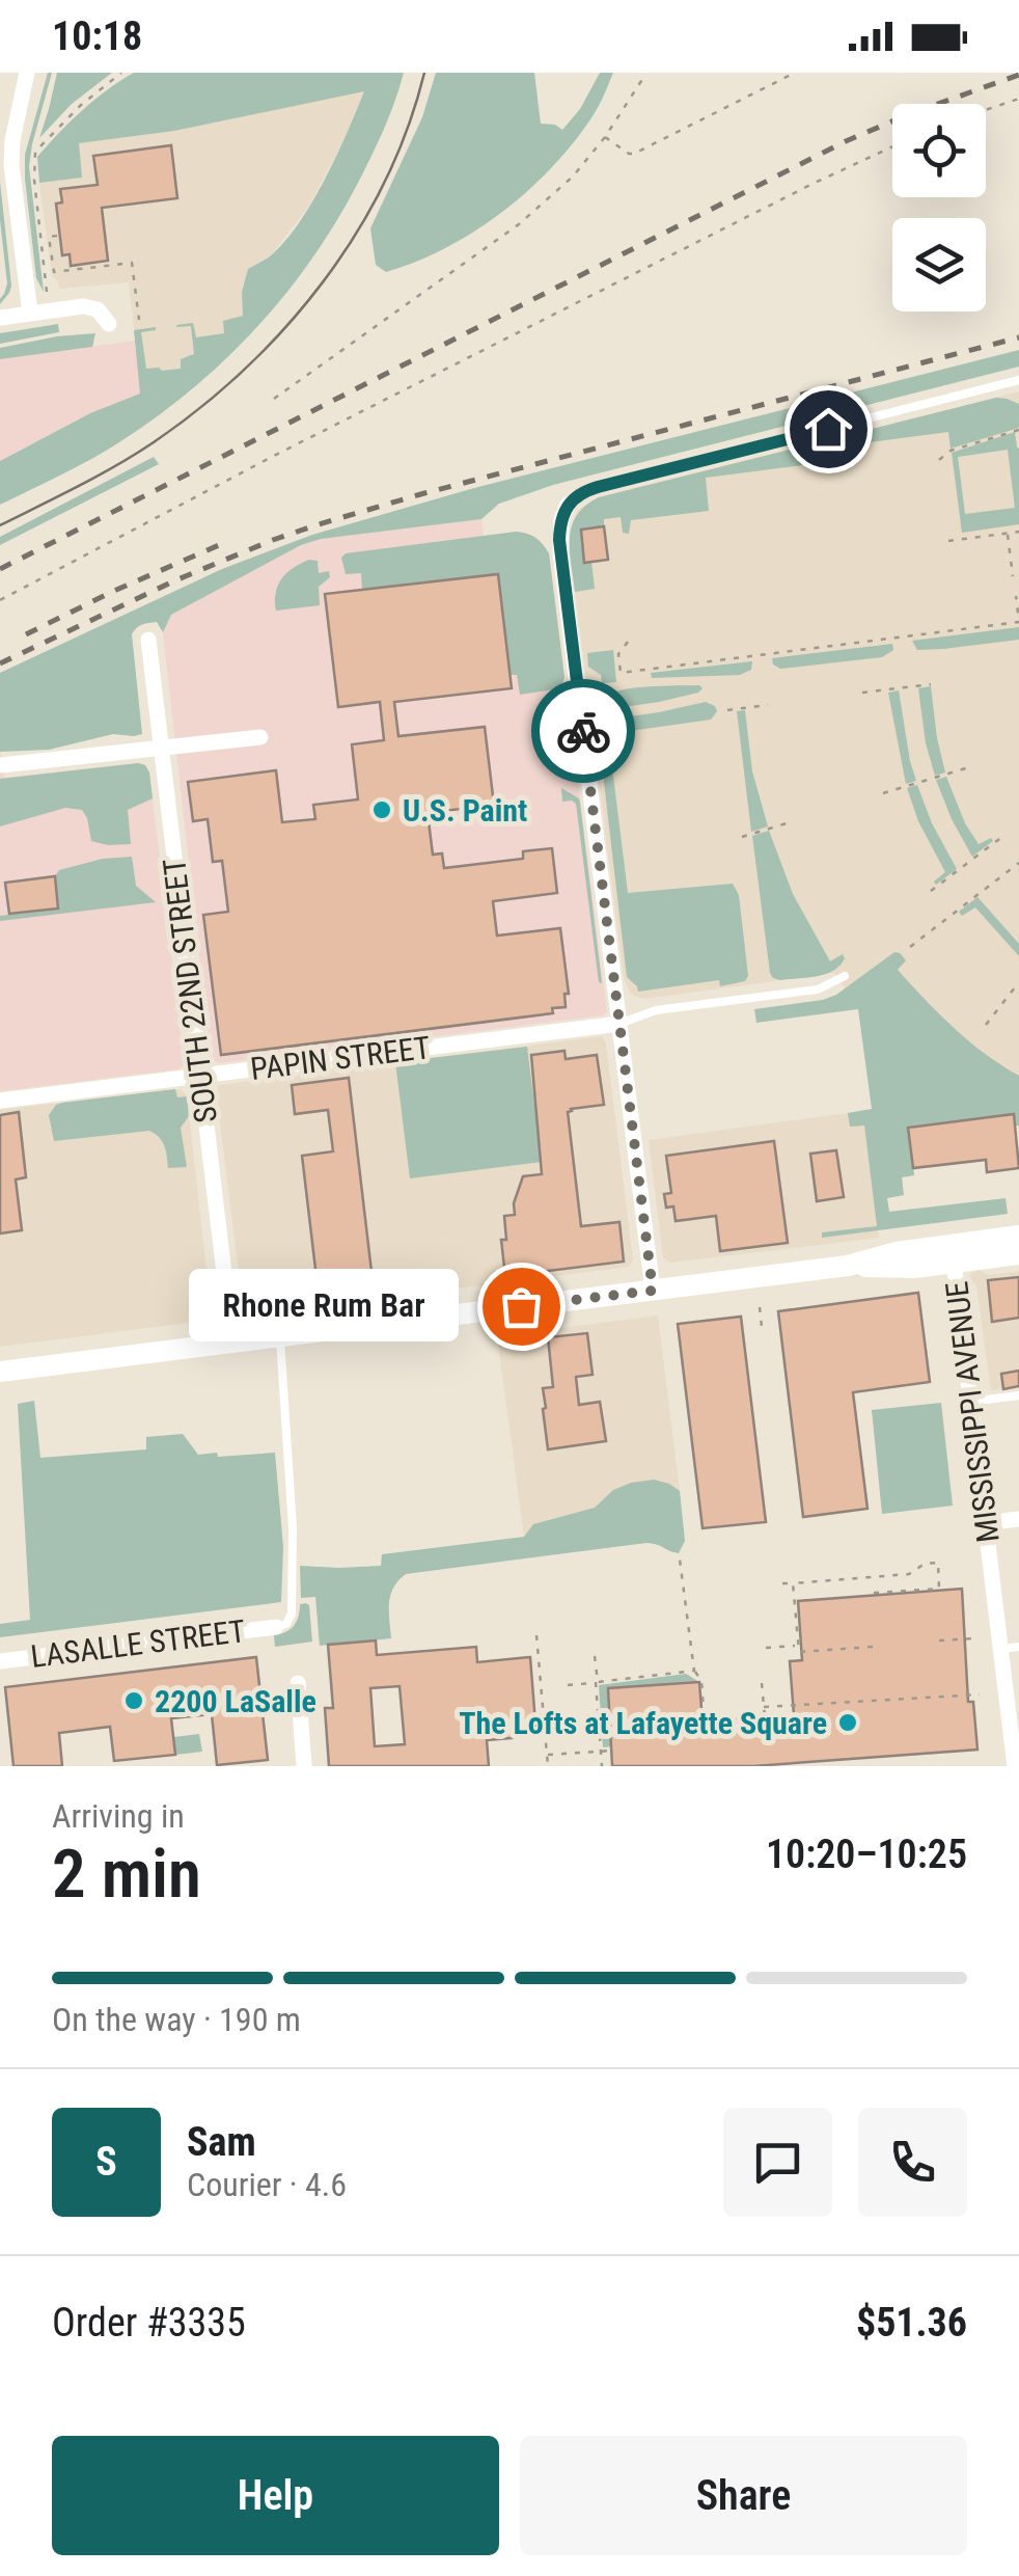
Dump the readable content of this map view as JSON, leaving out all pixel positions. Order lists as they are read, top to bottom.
{
  "streets": {
    "street": [
      "SOUTH 22ND STREET",
      "PAPIN STREET",
      "MISSISSIPPI AVENUE",
      "LASALLE STREET"
    ]
  },
  "crossings": [
    ["SOUTH 22ND STREET", "PAPIN STREET"]
  ],
  "places": [
    "U.S. Paint",
    "Rhone Rum Bar",
    "2200 LaSalle",
    "The Lofts at Lafayette Square"
  ],
  "page": {
    "status": "10:18",
    "bubble": "Rhone Rum Bar",
    "heading": ["2 min", "Arriving in", "10:20–10:25"],
    "panel": [
      "Sam",
      "Courier · 4.6",
      "Order #3335",
      "$51.36"
    ],
    "bar": "On the way · 190 m",
    "round": "S",
    "buttons": ["Help", "Share"]
  }
}
